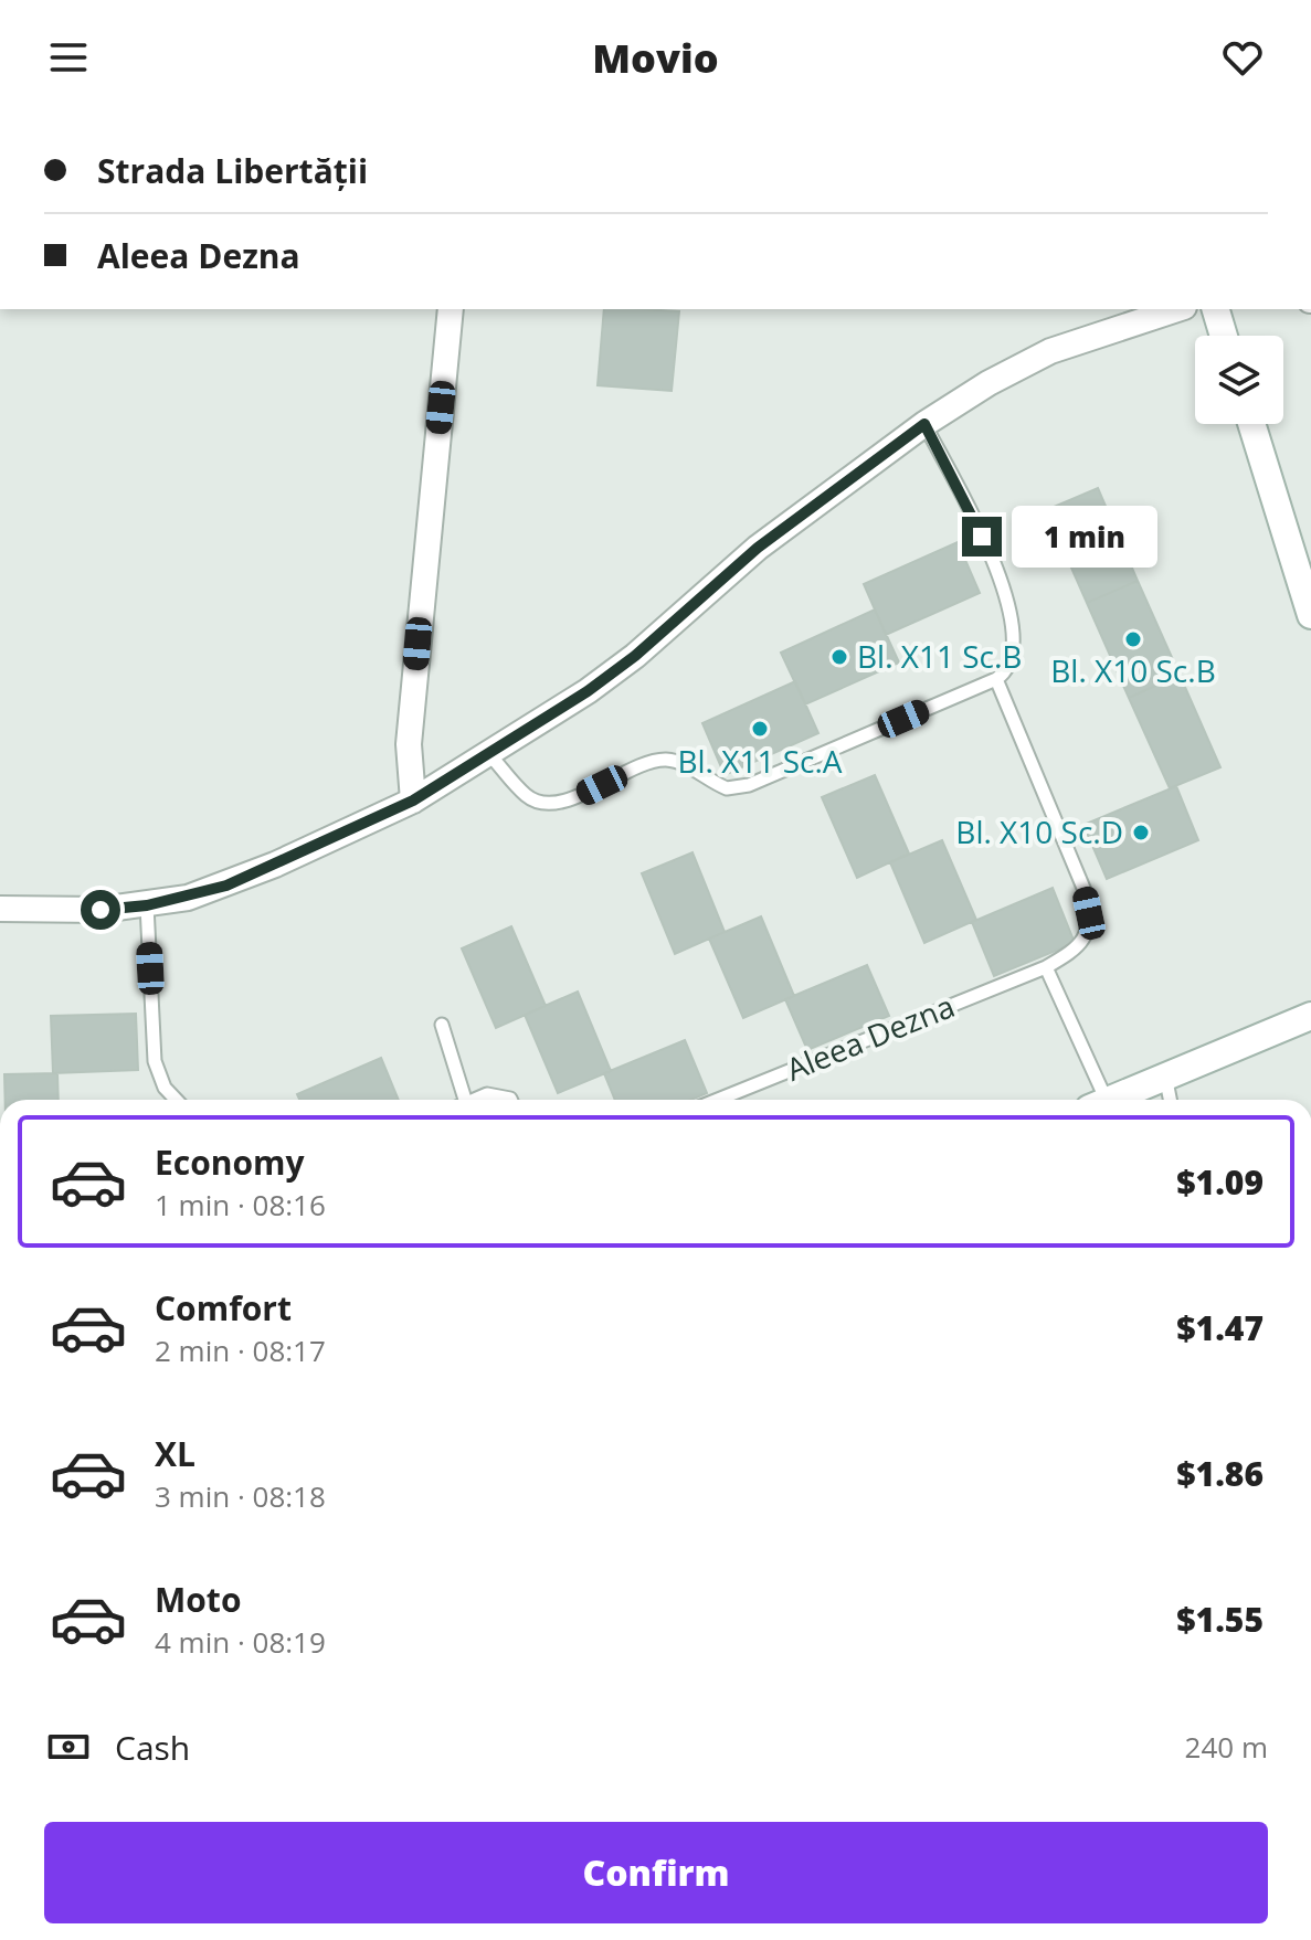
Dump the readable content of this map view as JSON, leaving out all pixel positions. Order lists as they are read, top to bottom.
{
  "streets": {
    "lane": ["Aleea Dezna"]
  },
  "places": [
    "Bl. X10 Sc.B",
    "Bl. X11 Sc.B",
    "Bl. X11 Sc.A",
    "Bl. X10 Sc.D"
  ],
  "page": {
    "header": "Movio",
    "banner": ["Strada Libertății", "Aleea Dezna"],
    "bubble": "1 min",
    "list": [
      {
        "name": "Economy",
        "note": "1 min · 08:16",
        "value": "$1.09"
      },
      {
        "name": "Comfort",
        "note": "2 min · 08:17",
        "value": "$1.47"
      },
      {
        "name": "XL",
        "note": "3 min · 08:18",
        "value": "$1.86"
      },
      {
        "name": "Moto",
        "note": "4 min · 08:19",
        "value": "$1.55"
      }
    ],
    "pay": ["Cash", "240 m"],
    "buttons": "Confirm"
  }
}
